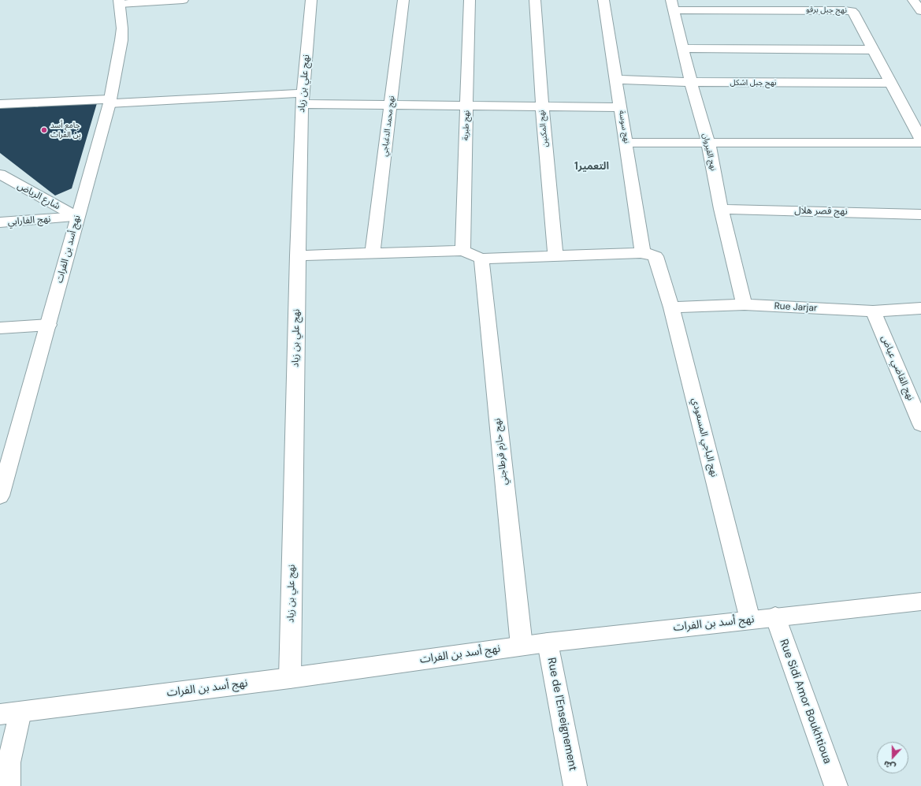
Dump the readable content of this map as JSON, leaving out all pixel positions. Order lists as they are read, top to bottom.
{
  "streets": {
    "street": [
      "نهج جبل برقو",
      "نهج جبل اشكل",
      "نهج علي بن زياد",
      "نهج طبربة",
      "نهج محمد الدغباجي",
      "نهج سوسة",
      "نهج المكنين",
      "نهج القيروان",
      "شارع الرياض",
      "نهج قصر هلال",
      "نهج الفارابي",
      "نهج أسد بن الفرات",
      "Rue Jarjar",
      "نهج القاضي عياض",
      "نهج الباجي المسعودي",
      "نهج حازم قرطاجني",
      "Rue Sidi Amor Boukhtioua",
      "Rue de l'Enseignement"
    ]
  },
  "crossings": [
    ["نهج جبل برقو", "نهج جبل اشكل"],
    ["نهج جبل برقو", "نهج القيروان"],
    ["نهج جبل اشكل", "نهج سوسة"],
    ["نهج جبل اشكل", "نهج القيروان"],
    ["نهج علي بن زياد", "نهج أسد بن الفرات"],
    ["نهج سوسة", "نهج الباجي المسعودي"],
    ["نهج القيروان", "نهج قصر هلال"],
    ["نهج القيروان", "Rue Jarjar"],
    ["شارع الرياض", "نهج الفارابي"],
    ["شارع الرياض", "نهج أسد بن الفرات"],
    ["نهج الفارابي", "نهج أسد بن الفرات"],
    ["نهج أسد بن الفرات", "نهج الباجي المسعودي"],
    ["نهج أسد بن الفرات", "نهج حازم قرطاجني"],
    ["نهج أسد بن الفرات", "Rue Sidi Amor Boukhtioua"],
    ["نهج أسد بن الفرات", "Rue de l'Enseignement"],
    ["Rue Jarjar", "نهج القاضي عياض"],
    ["Rue Jarjar", "نهج الباجي المسعودي"]
  ],
  "districts": ["التعمير1"],
  "places": ["جامع أسد بن الفرات"],
  "north": "bottom"
}
